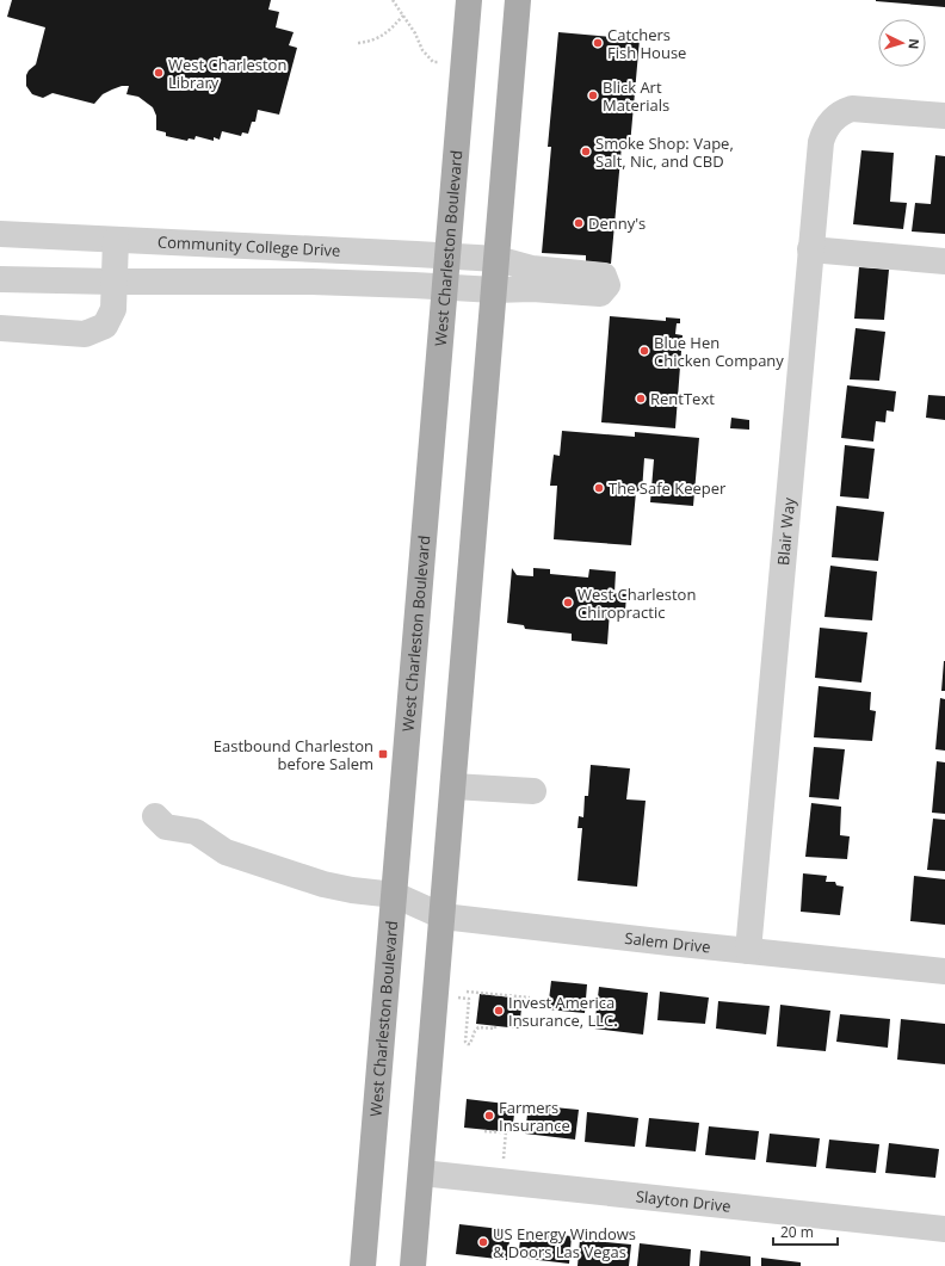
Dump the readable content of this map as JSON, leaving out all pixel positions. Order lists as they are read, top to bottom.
{
  "streets": {
    "main road": ["West Charleston Boulevard"],
    "street": [
      "Community College Drive",
      "Blair Way",
      "Salem Drive",
      "Slayton Drive"
    ]
  },
  "crossings": [
    ["Community College Drive", "West Charleston Boulevard"],
    ["West Charleston Boulevard", "Salem Drive"],
    ["Blair Way", "Salem Drive"]
  ],
  "places": {
    "other": [
      "Catchers Fish House",
      "West Charleston Library",
      "Blick Art Materials",
      "Smoke Shop: Vape, Salt, Nic, and CBD",
      "Denny's",
      "Blue Hen Chicken Company",
      "RentText",
      "The Safe Keeper",
      "West Charleston Chiropractic",
      "Invest America Insurance, LLC.",
      "Farmers Insurance",
      "US Energy Windows & Doors Las Vegas"
    ],
    "transit": ["Eastbound Charleston before Salem"]
  },
  "scale_bar": "20 m",
  "north": "right"
}
